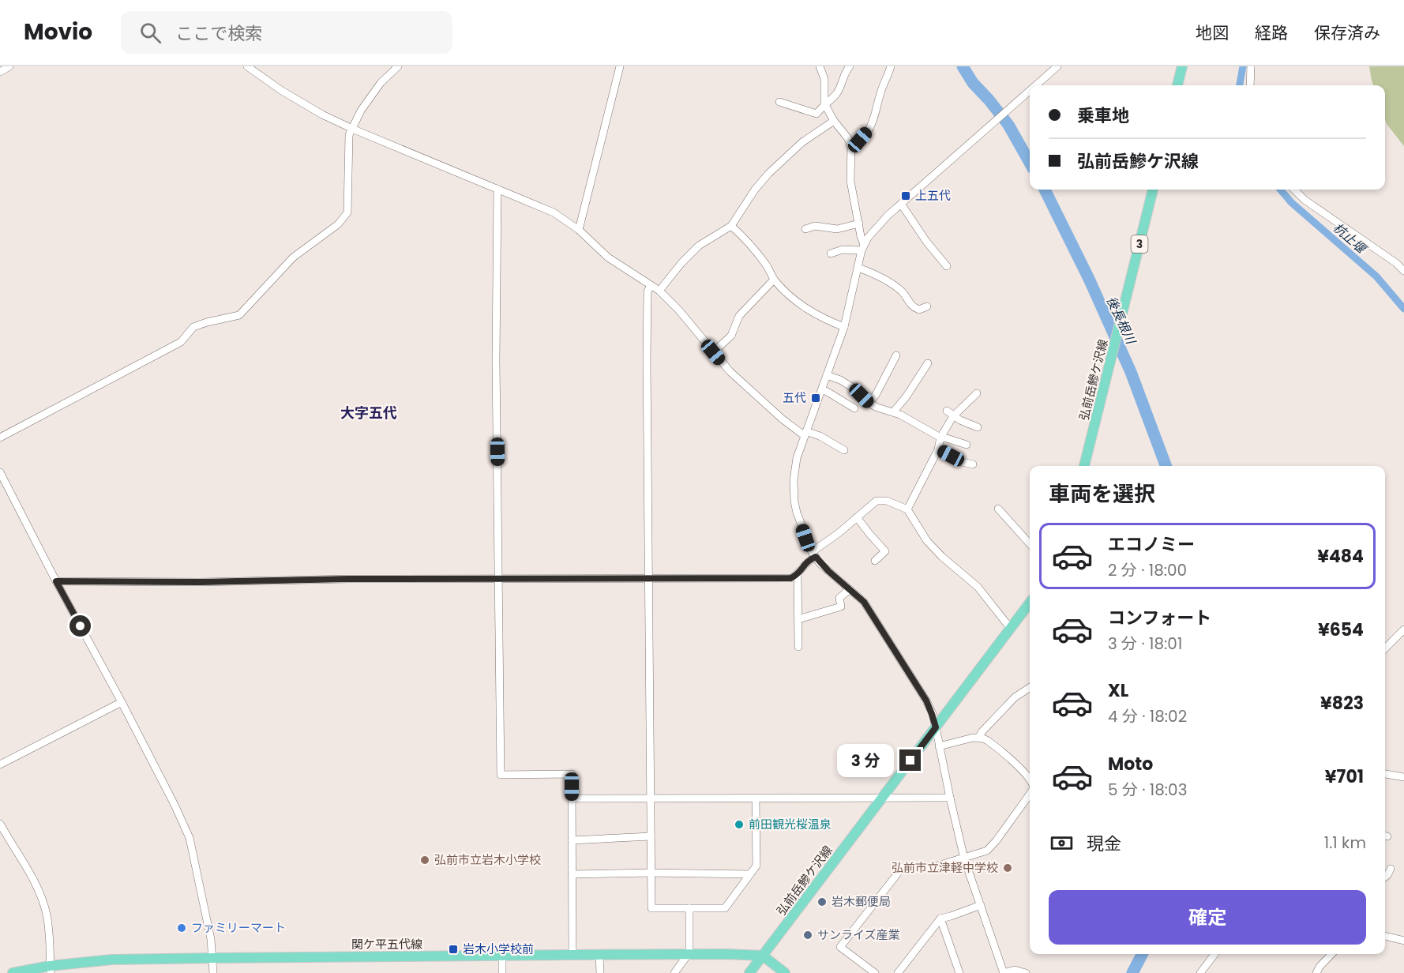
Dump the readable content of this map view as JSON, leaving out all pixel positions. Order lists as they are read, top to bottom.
{
  "streets": {
    "main road": ["3", "弘前岳鰺ケ沢線", "関ケ平五代線"]
  },
  "crossings": [
    ["弘前岳鰺ケ沢線", "関ケ平五代線"]
  ],
  "districts": ["大字五代"],
  "water": ["杭止堰", "後長根川"],
  "places": {
    "transit": ["上五代", "五代", "岩木小学校前"],
    "other": [
      "前田観光桜温泉",
      "弘前市立岩木小学校",
      "弘前市立津軽中学校",
      "岩木郵便局",
      "ファミリーマート",
      "サンライズ産業"
    ]
  },
  "page": {
    "header": "Movio",
    "search": "ここで検索",
    "nav": ["地図", "経路", "保存済み"],
    "banner": ["乗車地", "弘前岳鰺ケ沢線"],
    "heading": "車両を選択",
    "list": [
      {
        "name": "エコノミー",
        "note": "2 分 · 18:00",
        "value": "¥484"
      },
      {
        "name": "コンフォート",
        "note": "3 分 · 18:01",
        "value": "¥654"
      },
      {
        "name": "XL",
        "note": "4 分 · 18:02",
        "value": "¥823"
      },
      {
        "name": "Moto",
        "note": "5 分 · 18:03",
        "value": "¥701"
      }
    ],
    "bubble": "3 分",
    "pay": ["現金", "1.1 km"],
    "buttons": "確定"
  }
}
